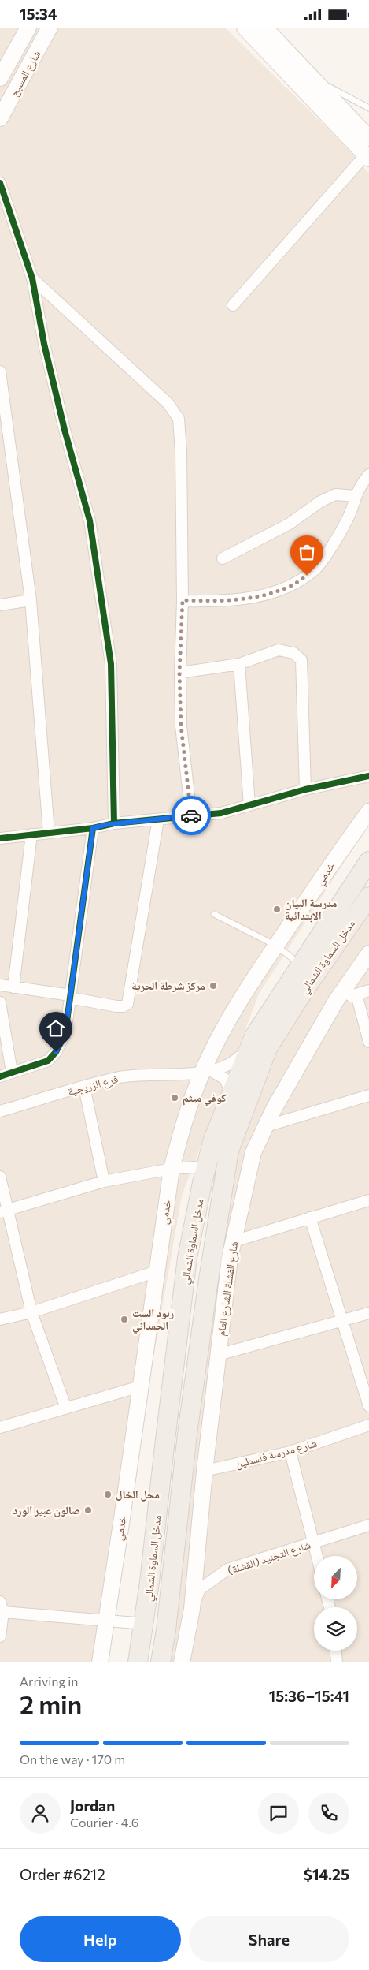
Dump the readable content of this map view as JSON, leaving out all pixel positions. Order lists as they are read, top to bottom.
{
  "streets": {
    "highway": ["مدخل السماوة الشمالي"],
    "main road": [
      "شارع المسبح",
      "خدمي",
      "شارع القشلة الشارع العام",
      "شارع التجنيد (القشلة)"
    ],
    "street": ["فرع الزريجية", "شارع مدرسة فلسطين"]
  },
  "crossings": [
    ["خدمي", "فرع الزريجية"],
    ["مدخل السماوة الشمالي", "فرع الزريجية"],
    ["شارع القشلة الشارع العام", "شارع مدرسة فلسطين"],
    ["شارع القشلة الشارع العام", "شارع التجنيد (القشلة)"]
  ],
  "places": [
    "مدرسة البيان الابتدائية",
    "مركز شرطة الحرية",
    "كوفي ميثم",
    "زنود الست الحمداني",
    "محل الخال",
    "صالون عبير الورد"
  ],
  "north": "bottom left",
  "page": {
    "status": "15:34",
    "heading": ["2 min", "Arriving in", "15:36–15:41"],
    "panel": [
      "Jordan",
      "Courier · 4.6",
      "Order #6212",
      "$14.25"
    ],
    "bar": "On the way · 170 m",
    "buttons": ["Help", "Share"]
  }
}
